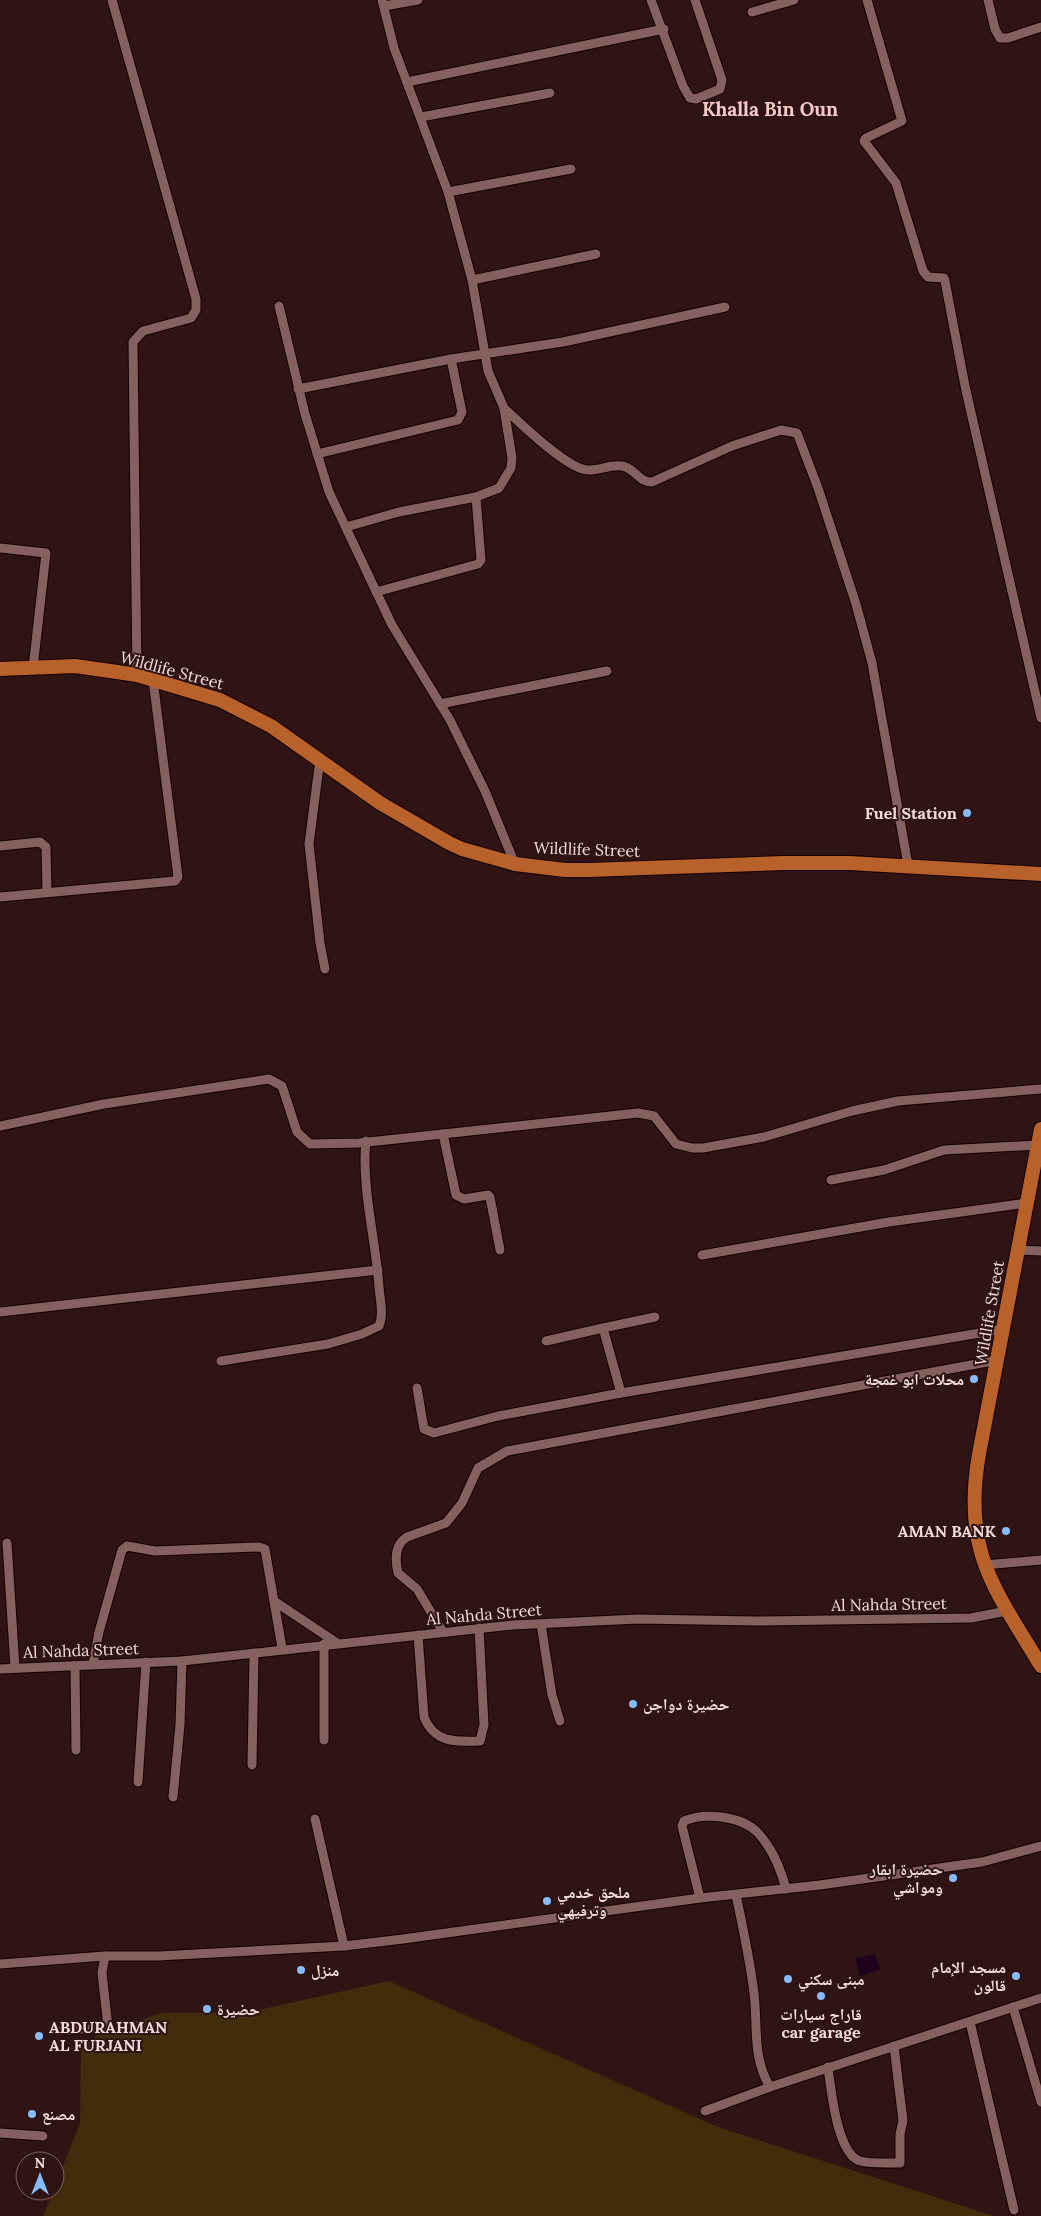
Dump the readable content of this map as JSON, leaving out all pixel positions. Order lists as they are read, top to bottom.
{
  "streets": {
    "main road": ["Wildlife Street"],
    "street": ["Al Nahda Street"]
  },
  "crossings": [
    ["Wildlife Street", "Al Nahda Street"]
  ],
  "districts": ["Khalla Bin Oun"],
  "places": [
    "Fuel Station",
    "محلات ابو غمجة",
    "AMAN BANK",
    "حضيرة دواجن",
    "حضيرة ابقار ومواشي",
    "ملحق خدمي وترفيهي",
    "منزل",
    "مسجد الإمام قالون",
    "مبنى سكني",
    "قاراج سيارات car garage",
    "حضيرة",
    "ABDURAHMAN AL FURJANI",
    "مصنع"
  ],
  "north": "top"
}
